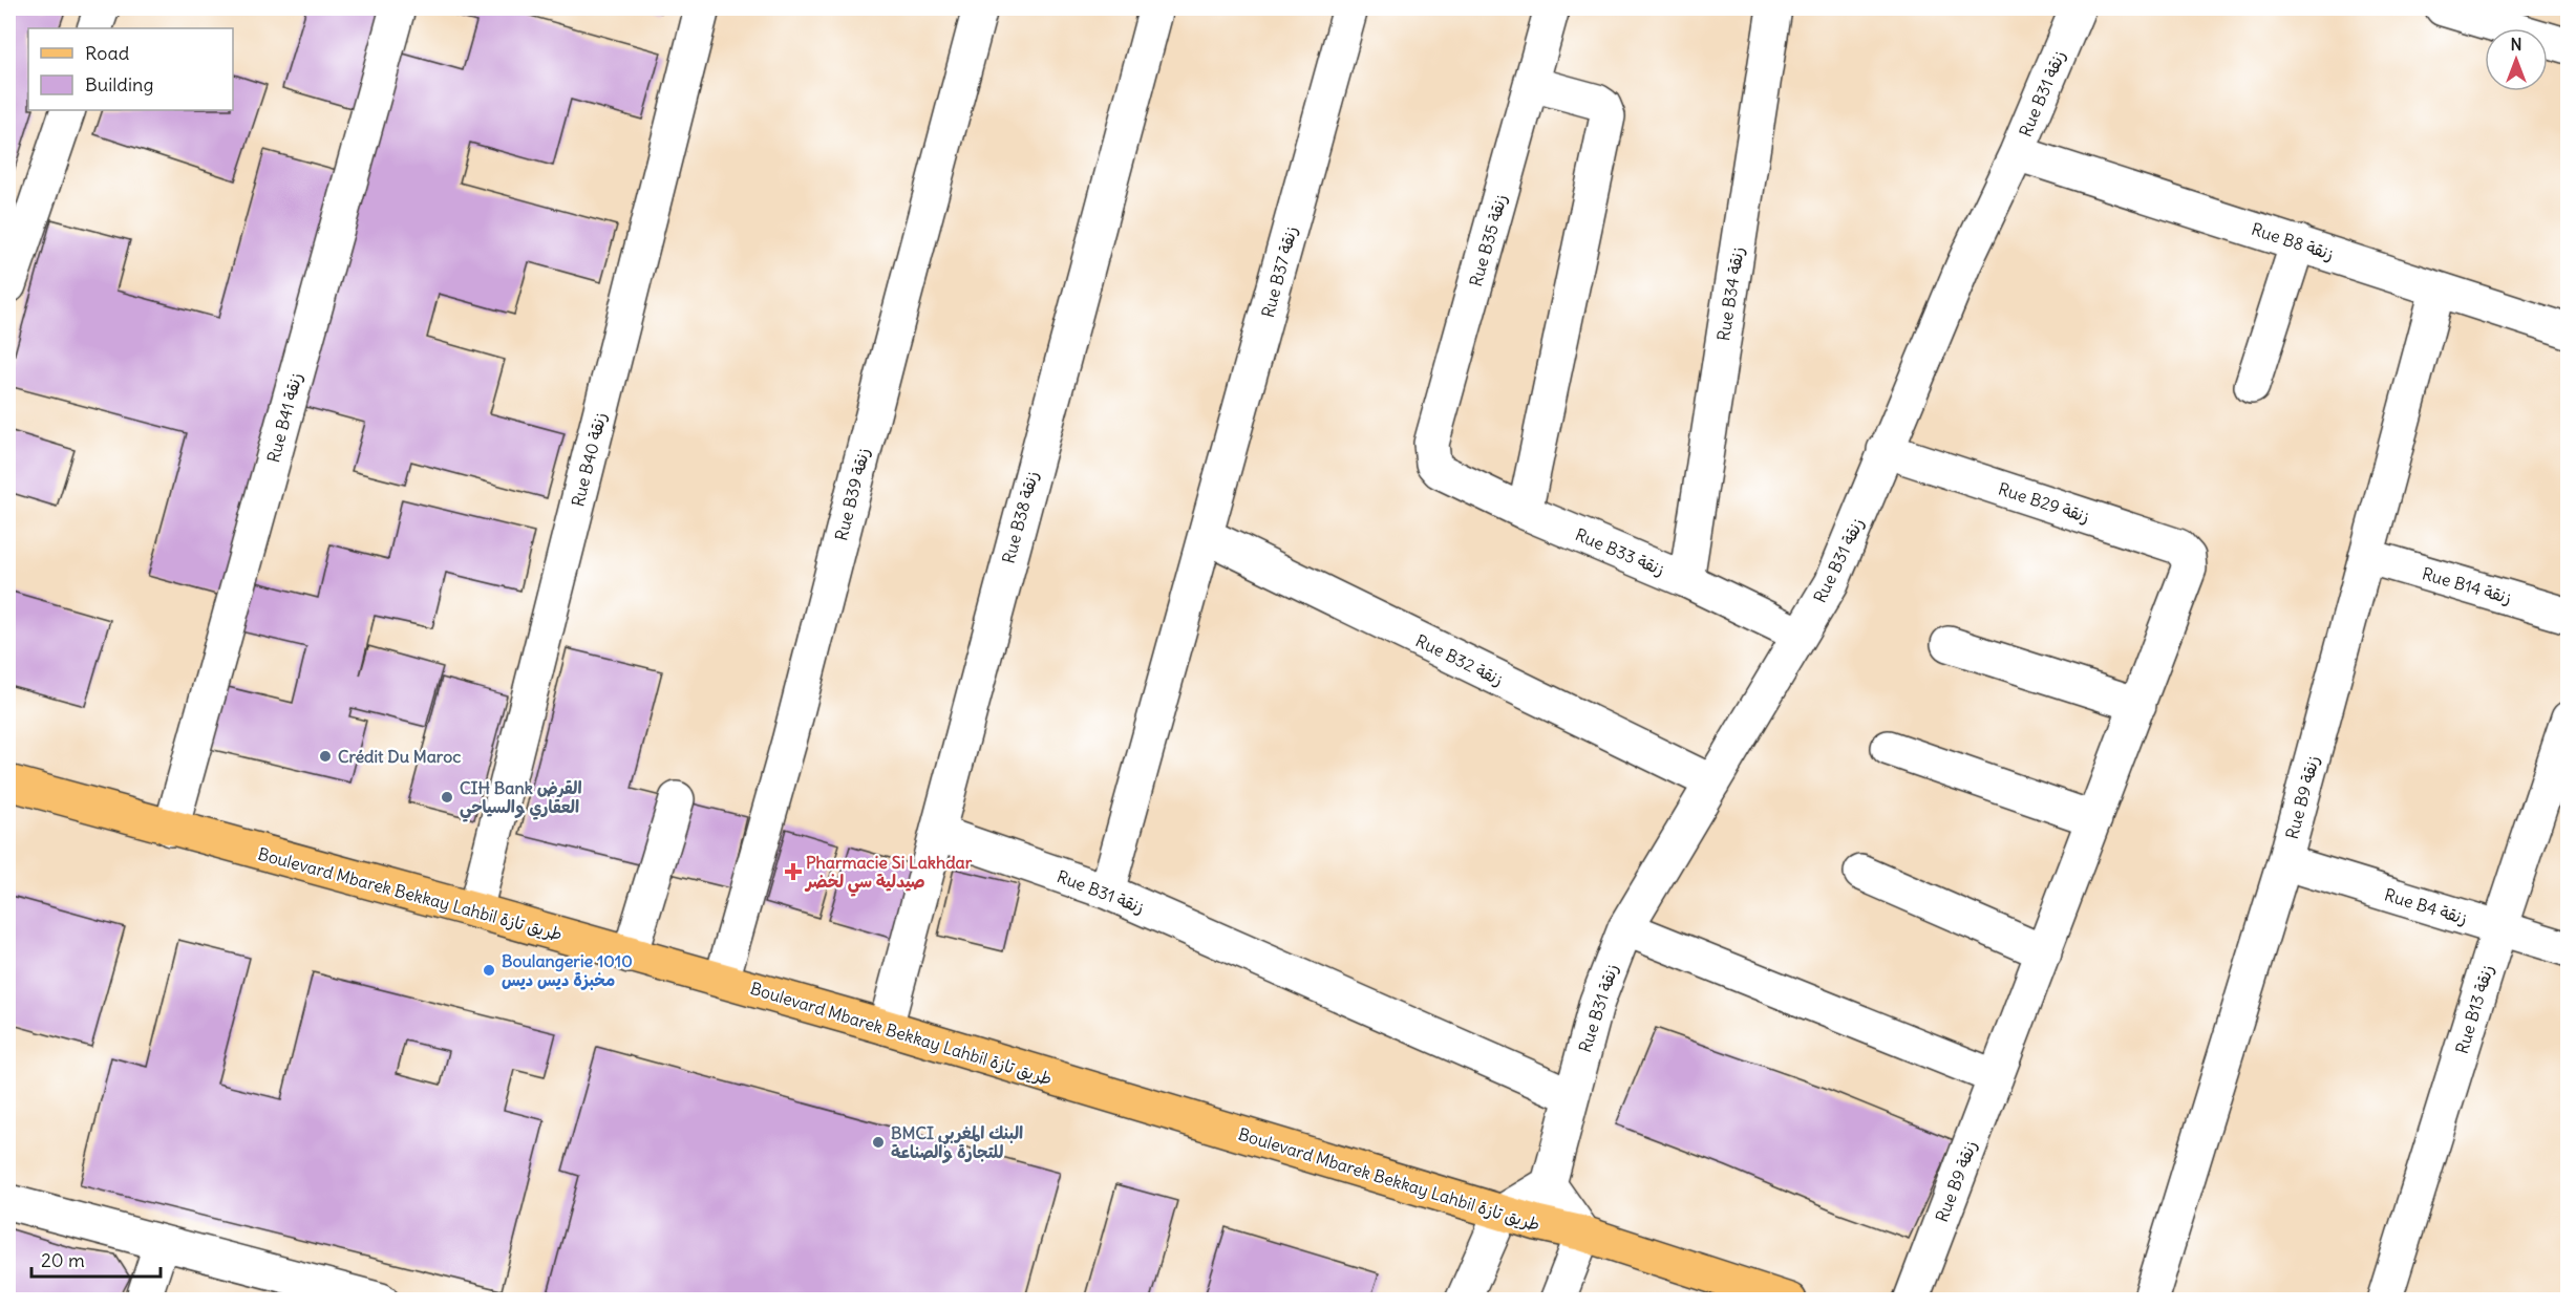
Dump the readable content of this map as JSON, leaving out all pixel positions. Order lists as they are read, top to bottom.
{
  "streets": {
    "main road": ["Boulevard Mbarek Bekkay Lahbil طريق تازة"],
    "street": [
      "Rue B31 زنقة",
      "Rue B35 زنقة",
      "Rue B8 زنقة",
      "Rue B37 زنقة",
      "Rue B34 زنقة",
      "Rue B41 زنقة",
      "Rue B40 زنقة",
      "Rue B39 زنقة",
      "Rue B29 زنقة",
      "Rue B38 زنقة",
      "Rue B33 زنقة",
      "Rue B14 زنقة",
      "Rue B32 زنقة",
      "Rue B9 زنقة",
      "Rue B4 زنقة",
      "Rue B13 زنقة"
    ]
  },
  "crossings": [
    ["Rue B31 زنقة", "Rue B8 زنقة"],
    ["Rue B31 زنقة", "Rue B37 زنقة"],
    ["Rue B31 زنقة", "Rue B29 زنقة"],
    ["Rue B31 زنقة", "Rue B38 زنقة"],
    ["Rue B31 زنقة", "Rue B33 زنقة"],
    ["Rue B31 زنقة", "Rue B32 زنقة"],
    ["Rue B35 زنقة", "Rue B33 زنقة"],
    ["Rue B8 زنقة", "Rue B9 زنقة"],
    ["Rue B37 زنقة", "Rue B32 زنقة"],
    ["Rue B34 زنقة", "Rue B33 زنقة"],
    ["Rue B41 زنقة", "Boulevard Mbarek Bekkay Lahbil طريق تازة"],
    ["Rue B40 زنقة", "Boulevard Mbarek Bekkay Lahbil طريق تازة"],
    ["Rue B39 زنقة", "Boulevard Mbarek Bekkay Lahbil طريق تازة"],
    ["Rue B29 زنقة", "Rue B9 زنقة"],
    ["Rue B38 زنقة", "Boulevard Mbarek Bekkay Lahbil طريق تازة"],
    ["Rue B14 زنقة", "Rue B9 زنقة"],
    ["Rue B9 زنقة", "Rue B4 زنقة"],
    ["Rue B4 زنقة", "Rue B13 زنقة"]
  ],
  "places": {
    "other": [
      "Crédit Du Maroc",
      "CIH Bank القرض العقاري والسياحي",
      "Boulangerie 1010 مخبزة ديس ديس",
      "BMCI البنك المغربي للتجارة والصناعة"
    ],
    "health": ["Pharmacie Si Lakhdar صيدلية سي لخضر"]
  },
  "legend": ["Road", "Building"],
  "scale_bar": "20 m",
  "north": "top"
}
